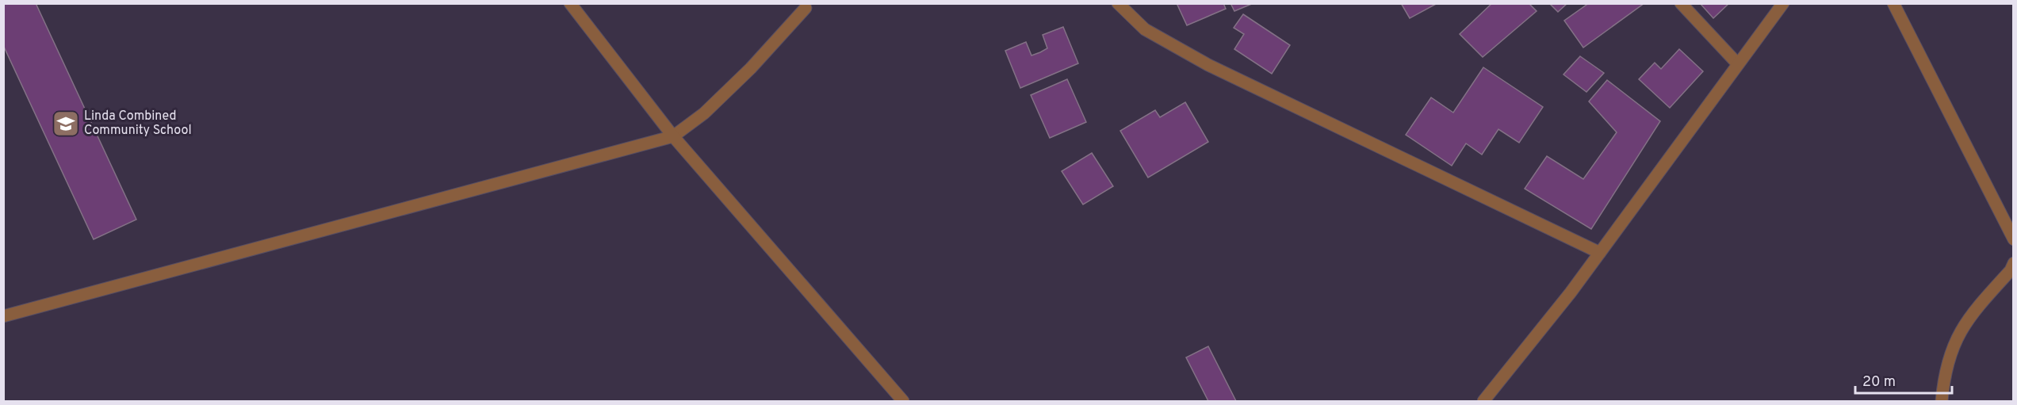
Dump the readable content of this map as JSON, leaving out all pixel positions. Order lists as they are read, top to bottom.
{
  "places": {
    "school or university": ["Linda Combined Community School"]
  },
  "scale_bar": "20 m"
}
